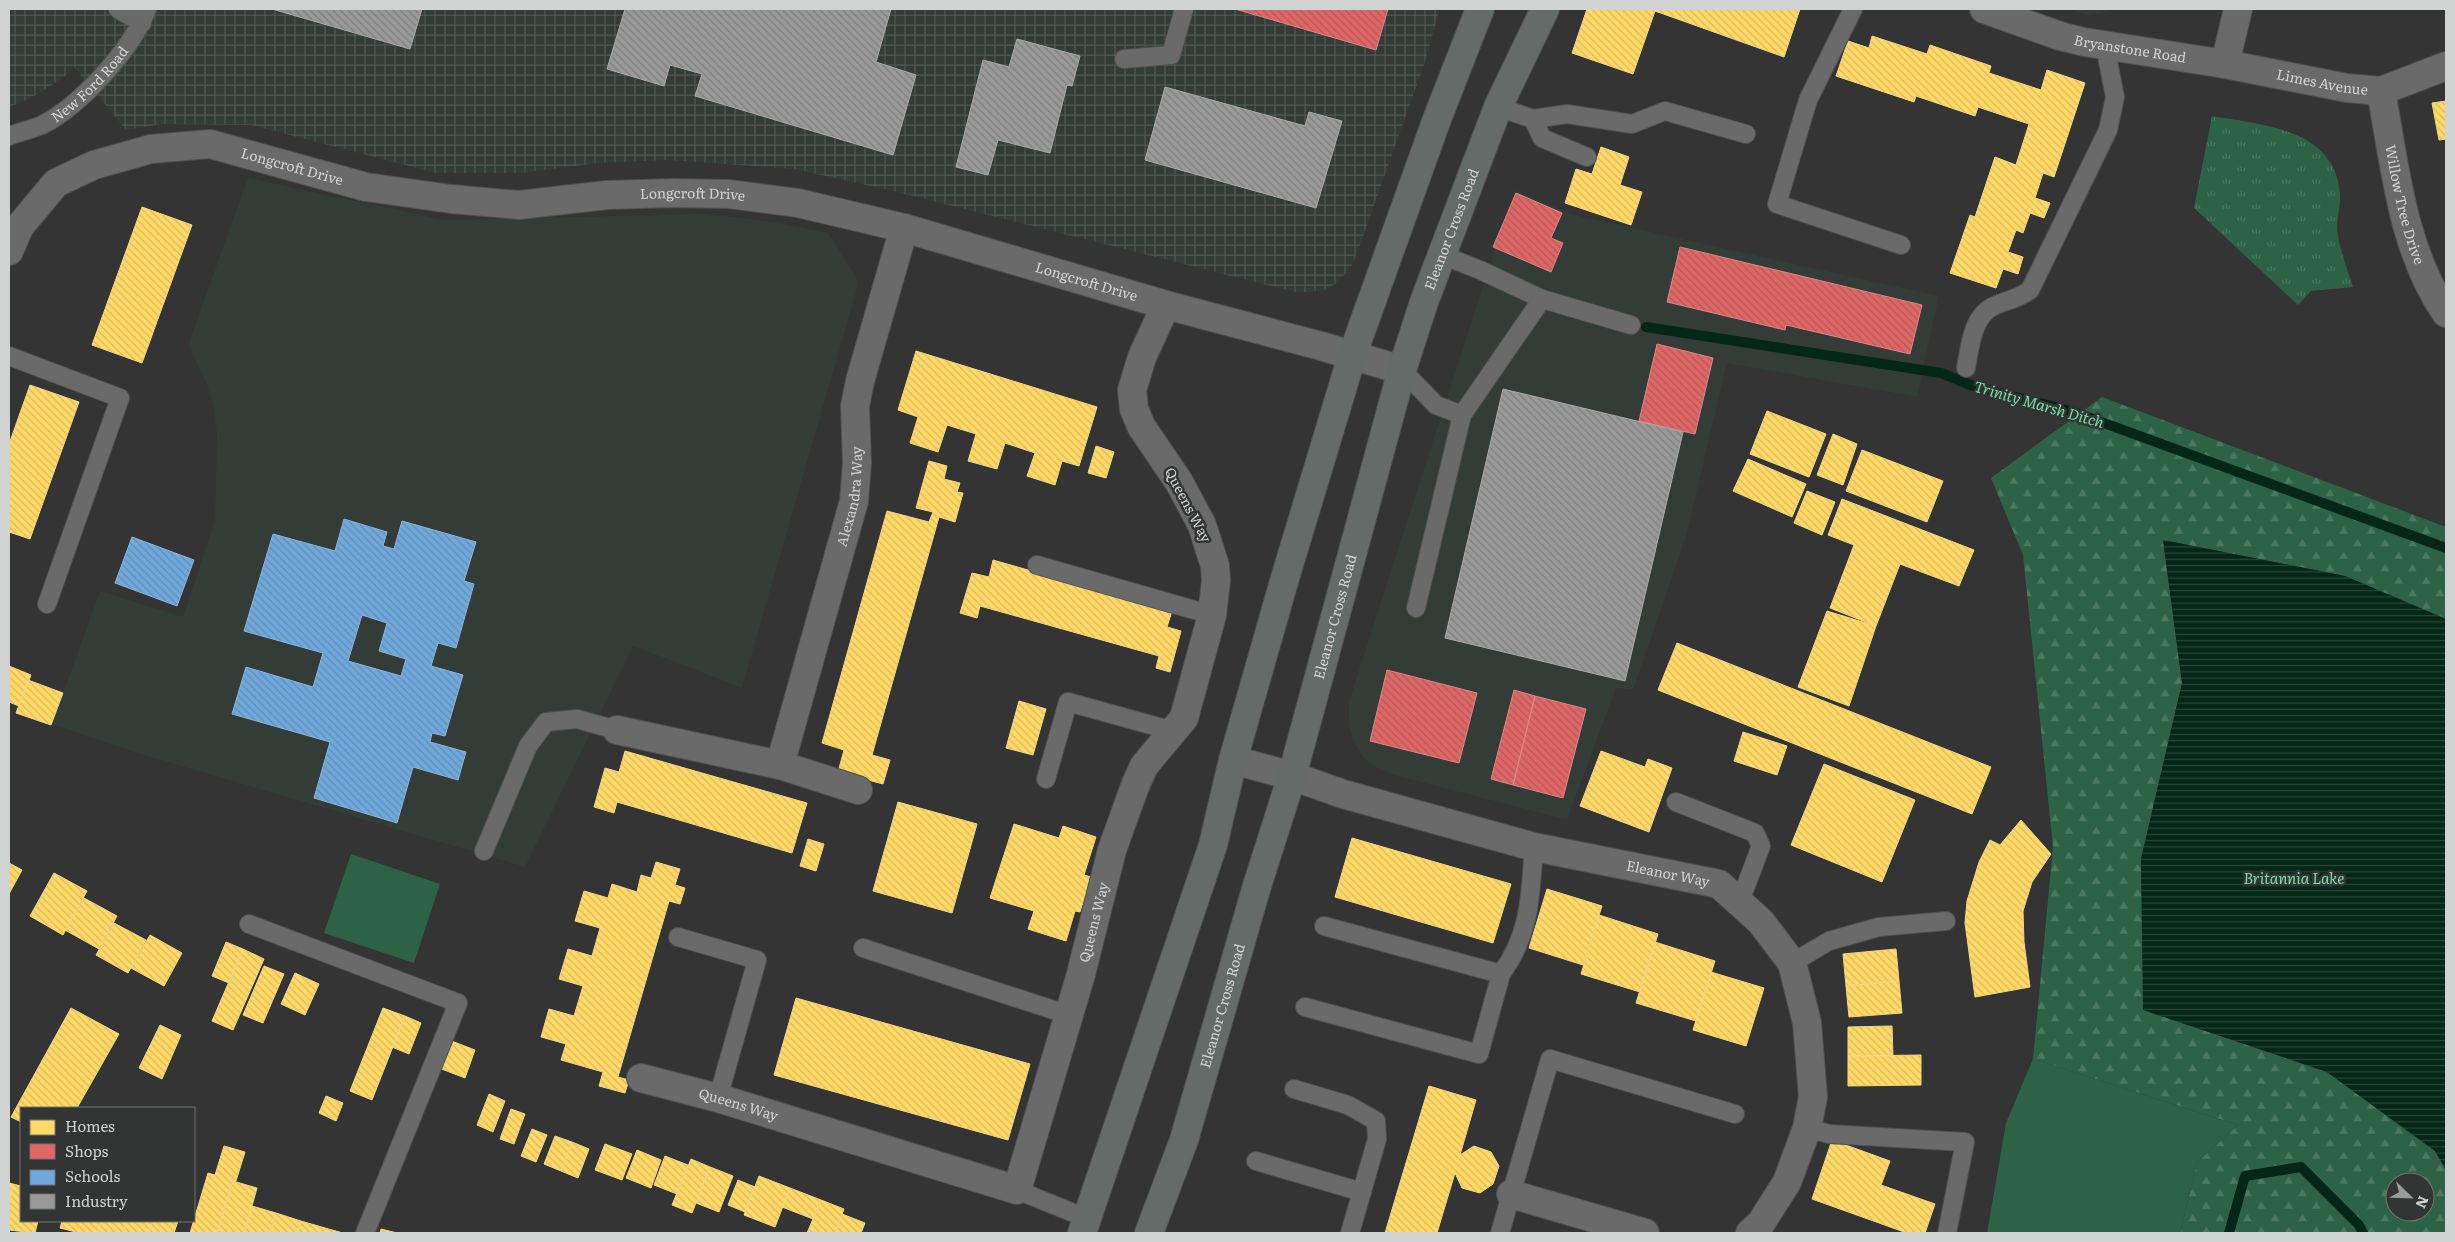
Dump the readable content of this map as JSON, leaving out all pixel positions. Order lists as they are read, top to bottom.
{
  "streets": {
    "main road": ["Eleanor Cross Road"],
    "street": [
      "Bryanstone Road",
      "Limes Avenue",
      "Longcroft Drive",
      "Willow Tree Drive",
      "Alexandra Way",
      "Queens Way",
      "Eleanor Way"
    ],
    "lane": ["New Ford Road"]
  },
  "crossings": [
    ["Bryanstone Road", "Limes Avenue"],
    ["Limes Avenue", "Willow Tree Drive"],
    ["Longcroft Drive", "Eleanor Cross Road"],
    ["Longcroft Drive", "Alexandra Way"],
    ["Longcroft Drive", "Queens Way"],
    ["Eleanor Cross Road", "Eleanor Way"]
  ],
  "water": ["Trinity Marsh Ditch", "Britannia Lake"],
  "legend": [
    "Homes",
    "Shops",
    "Schools",
    "Industry"
  ],
  "north": "bottom right"
}
